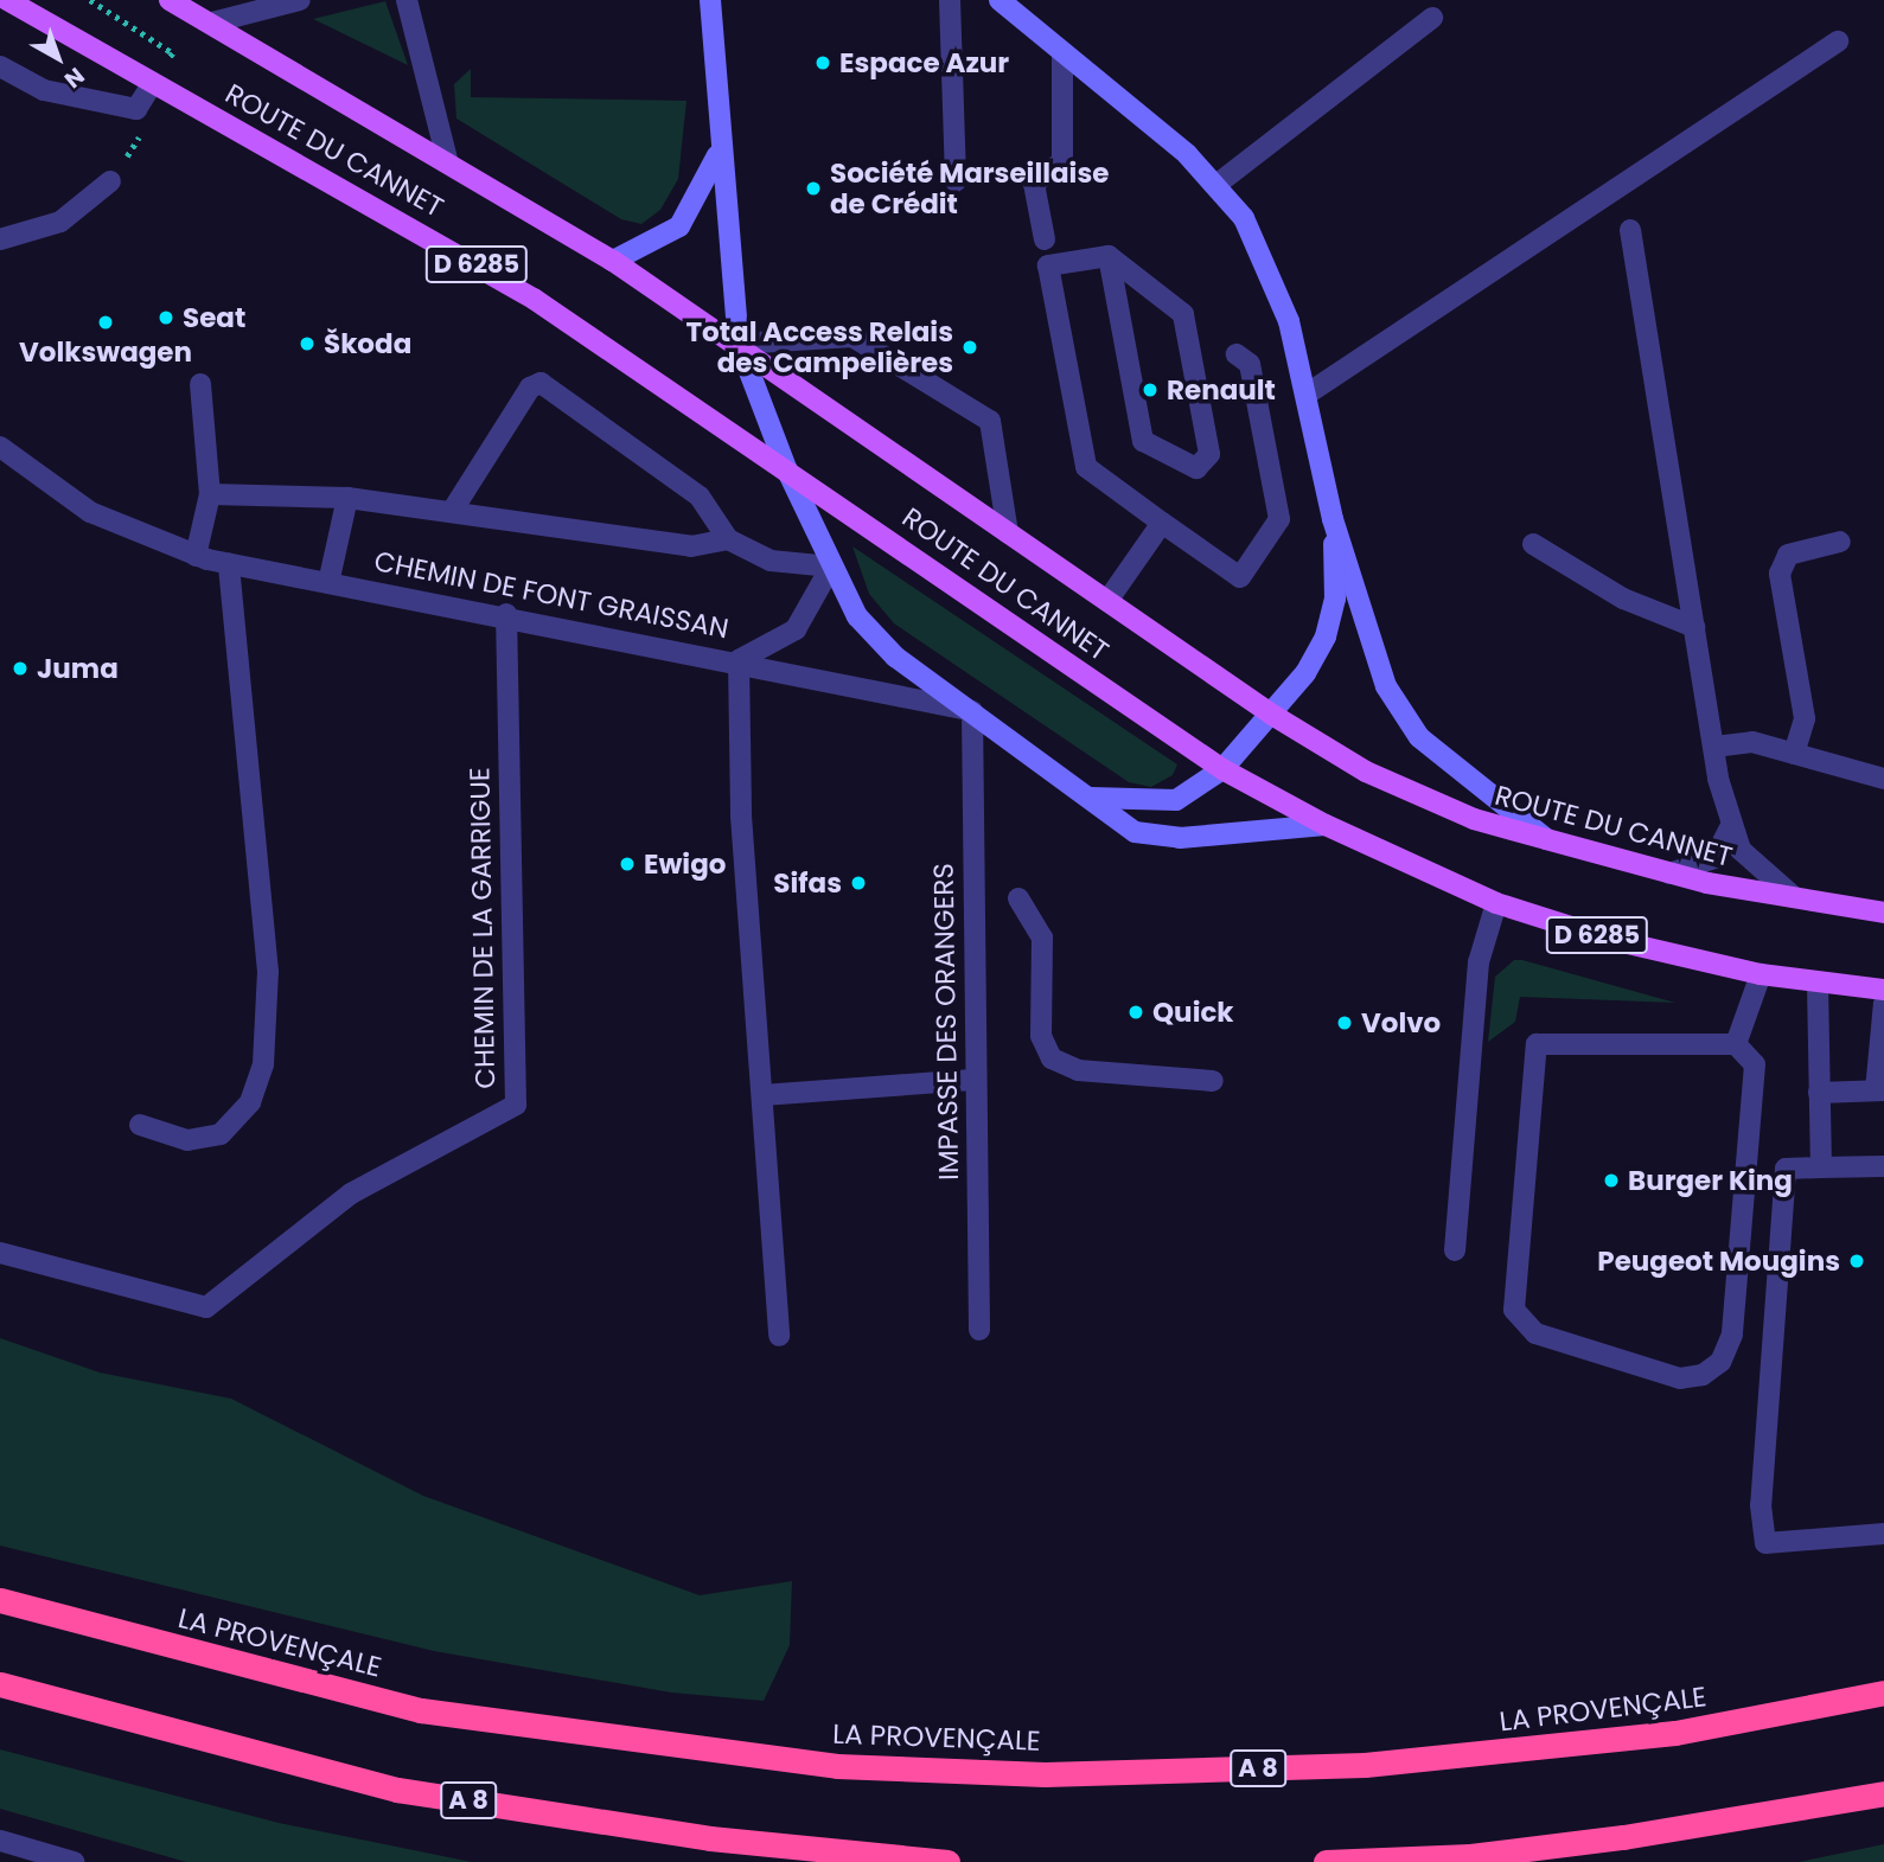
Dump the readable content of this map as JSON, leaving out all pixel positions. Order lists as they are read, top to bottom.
{
  "streets": {
    "highway": ["LA PROVENÇALE", "A 8"],
    "main road": ["ROUTE DU CANNET", "D 6285"],
    "street": ["CHEMIN DE FONT GRAISSAN", "CHEMIN DE LA GARRIGUE", "IMPASSE DES ORANGERS"]
  },
  "crossings": [
    ["ROUTE DU CANNET", "D 6285"],
    ["CHEMIN DE FONT GRAISSAN", "CHEMIN DE LA GARRIGUE"]
  ],
  "places": [
    "Espace Azur",
    "Société Marseillaise de Crédit",
    "Seat",
    "Volkswagen",
    "Škoda",
    "Total Access Relais des Campelières",
    "Renault",
    "Juma",
    "Ewigo",
    "Sifas",
    "Quick",
    "Volvo",
    "Burger King",
    "Peugeot Mougins"
  ],
  "north": "bottom right"
}
